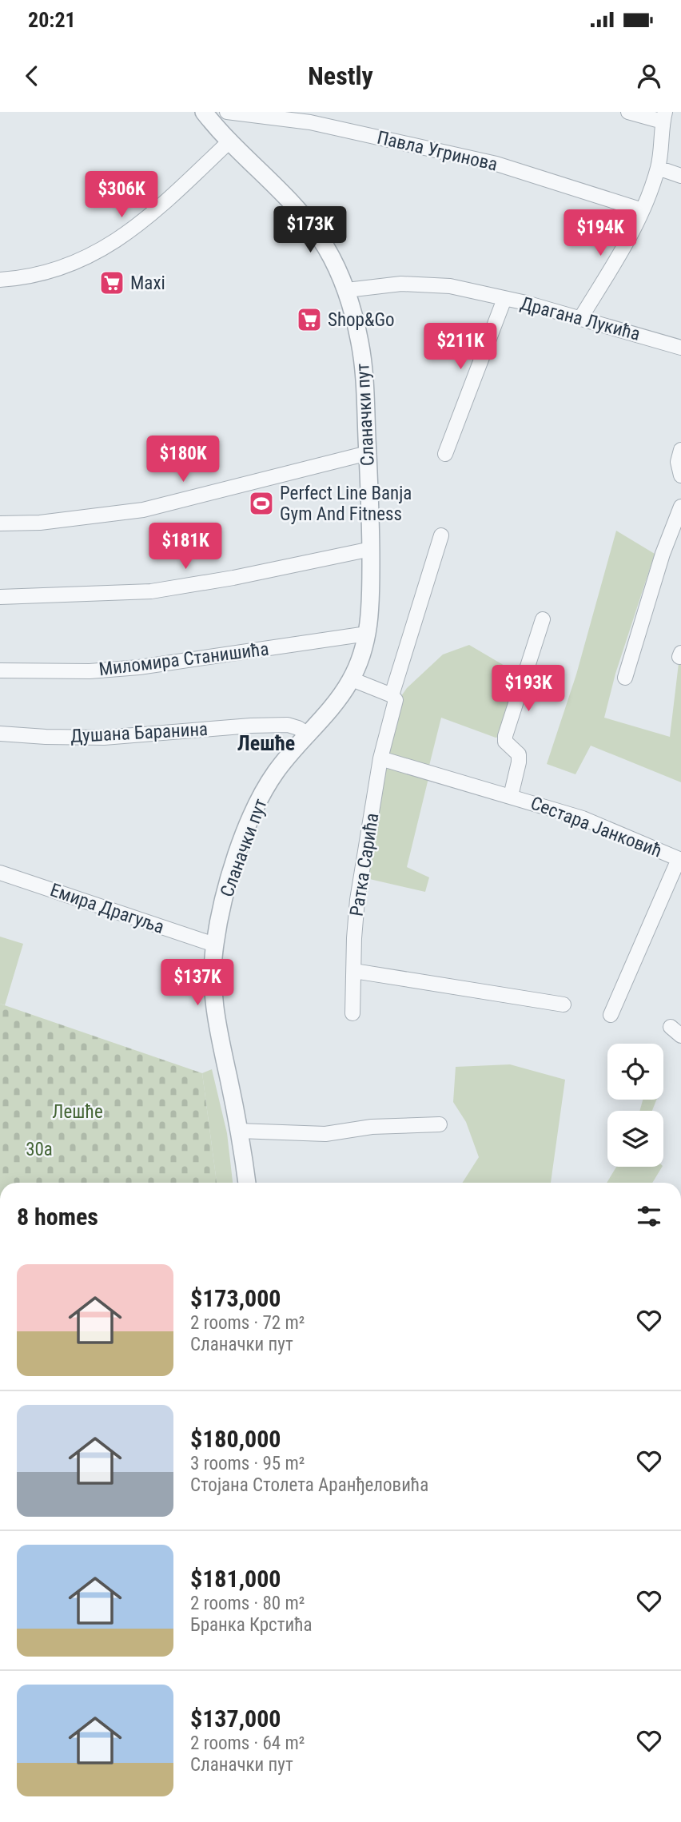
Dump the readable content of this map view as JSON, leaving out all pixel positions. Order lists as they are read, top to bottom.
{
  "streets": {
    "street": [
      "Павла Угринова",
      "Драгана Лукића",
      "Сланачки пут",
      "Миломира Станишића",
      "Душана Баранина",
      "Сестара Јанковић",
      "Ратка Сарића",
      "Емира Драгуља"
    ]
  },
  "crossings": [
    ["Драгана Лукића", "Сланачки пут"],
    ["Сланачки пут", "Миломира Станишића"],
    ["Сланачки пут", "Душана Баранина"],
    ["Сланачки пут", "Емира Драгуља"],
    ["Сестара Јанковић", "Ратка Сарића"]
  ],
  "districts": ["Лешће"],
  "parks": ["Лешће", "30a"],
  "places": {
    "supermarket": ["Maxi", "Shop&Go"],
    "sports": ["Perfect Line Banja Gym And Fitness"]
  },
  "page": {
    "status": "20:21",
    "header": "Nestly",
    "price": [
      "$306K",
      "$173K",
      "$194K",
      "$211K",
      "$180K",
      "$181K",
      "$193K",
      "$137K"
    ],
    "heading": "8 homes",
    "list": [
      {
        "name": "$173,000",
        "note": "2 rooms · 72 m² · Сланачки пут"
      },
      {
        "name": "$180,000",
        "note": "3 rooms · 95 m² · Стојана Столета Аранђеловића"
      },
      {
        "name": "$181,000",
        "note": "2 rooms · 80 m² · Бранка Крстића"
      },
      {
        "name": "$137,000",
        "note": "2 rooms · 64 m² · Сланачки пут"
      }
    ]
  }
}
